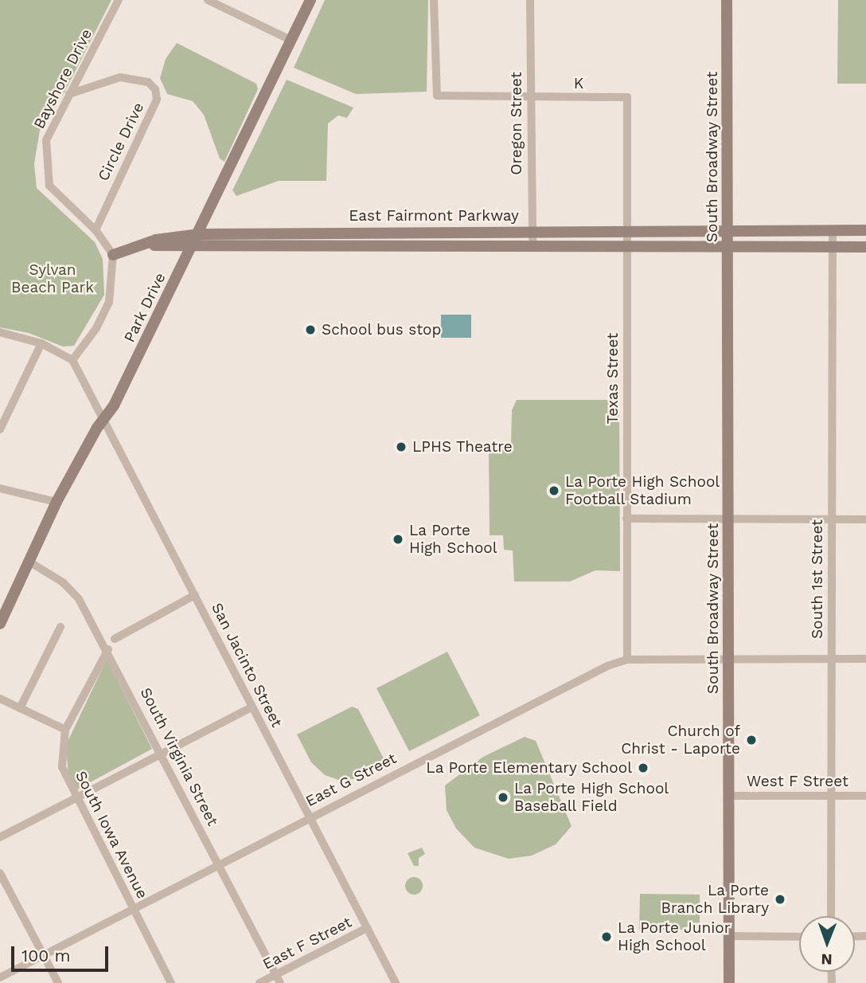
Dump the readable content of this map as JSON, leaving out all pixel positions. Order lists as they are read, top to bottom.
{
  "streets": {
    "street": [
      "Bayshore Drive",
      "K",
      "Oregon Street",
      "Circle Drive",
      "South Broadway Street",
      "East Fairmont Parkway",
      "Park Drive",
      "Texas Street",
      "South 1st Street",
      "San Jacinto Street",
      "South Virginia Street",
      "East G Street",
      "West F Street",
      "South Iowa Avenue",
      "East F Street"
    ]
  },
  "crossings": [
    ["Bayshore Drive", "Circle Drive"],
    ["Bayshore Drive", "East Fairmont Parkway"],
    ["K", "Oregon Street"],
    ["K", "Texas Street"],
    ["Oregon Street", "East Fairmont Parkway"],
    ["South Broadway Street", "East Fairmont Parkway"],
    ["South Broadway Street", "East G Street"],
    ["South Broadway Street", "West F Street"],
    ["East Fairmont Parkway", "Park Drive"],
    ["East Fairmont Parkway", "Texas Street"],
    ["East Fairmont Parkway", "South 1st Street"],
    ["Park Drive", "San Jacinto Street"],
    ["Park Drive", "South Virginia Street"],
    ["Texas Street", "East G Street"],
    ["South 1st Street", "East G Street"],
    ["South 1st Street", "West F Street"],
    ["San Jacinto Street", "East G Street"],
    ["San Jacinto Street", "East F Street"],
    ["South Virginia Street", "East G Street"],
    ["South Virginia Street", "East F Street"],
    ["East G Street", "South Iowa Avenue"]
  ],
  "parks": ["Sylvan Beach Park"],
  "places": [
    "School bus stop",
    "LPHS Theatre",
    "La Porte High School Football Stadium",
    "La Porte High School",
    "Church of Christ - Laporte",
    "La Porte Elementary School",
    "La Porte High School Baseball Field",
    "La Porte Branch Library",
    "La Porte Junior High School"
  ],
  "scale_bar": "100 m",
  "north": "bottom"
}
